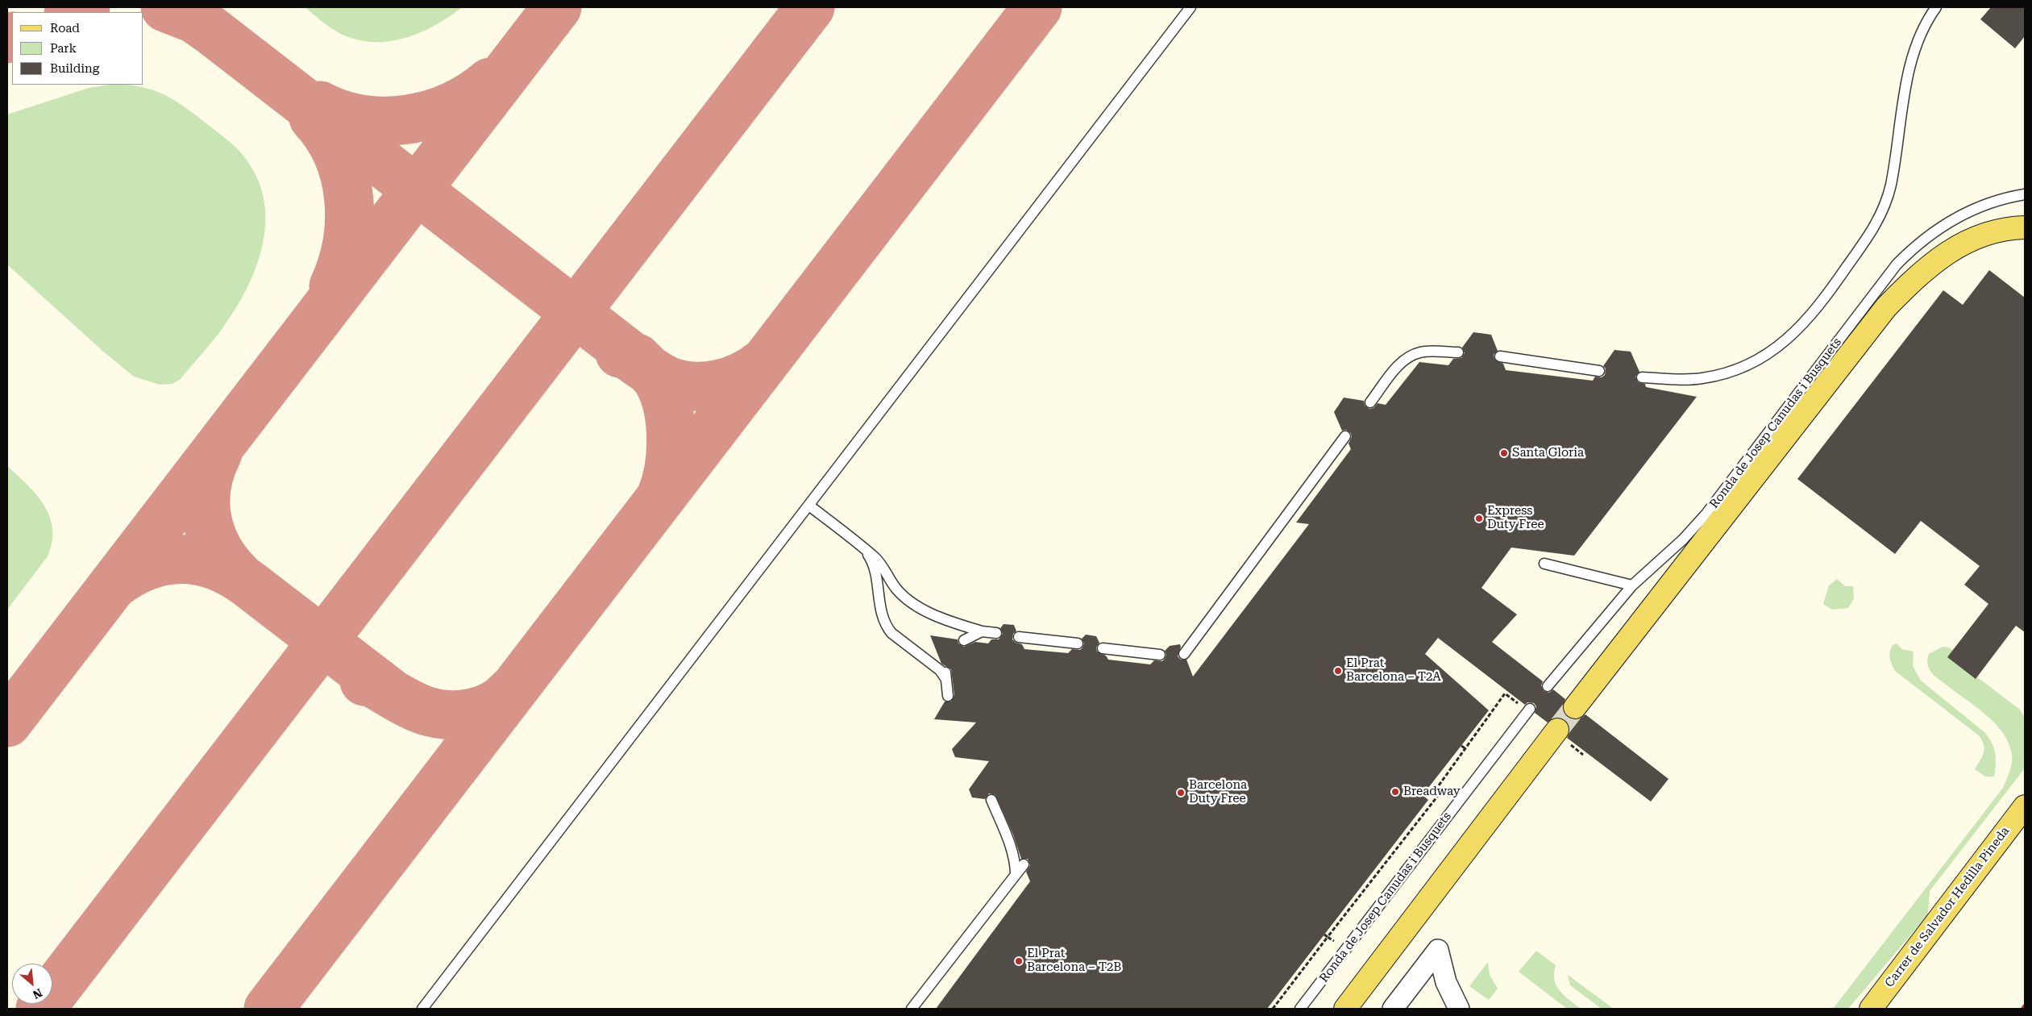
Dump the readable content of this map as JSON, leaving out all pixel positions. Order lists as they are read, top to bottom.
{
  "streets": {
    "main road": ["Ronda de Josep Canudas i Busquets", "Carrer de Salvador Hedilla Pineda"]
  },
  "places": [
    "Santa Gloria",
    "Express Duty Free",
    "El Prat Barcelona – T2A",
    "Breadway",
    "Barcelona Duty Free",
    "El Prat Barcelona – T2B"
  ],
  "legend": ["Road", "Park", "Building"],
  "north": "bottom right"
}
